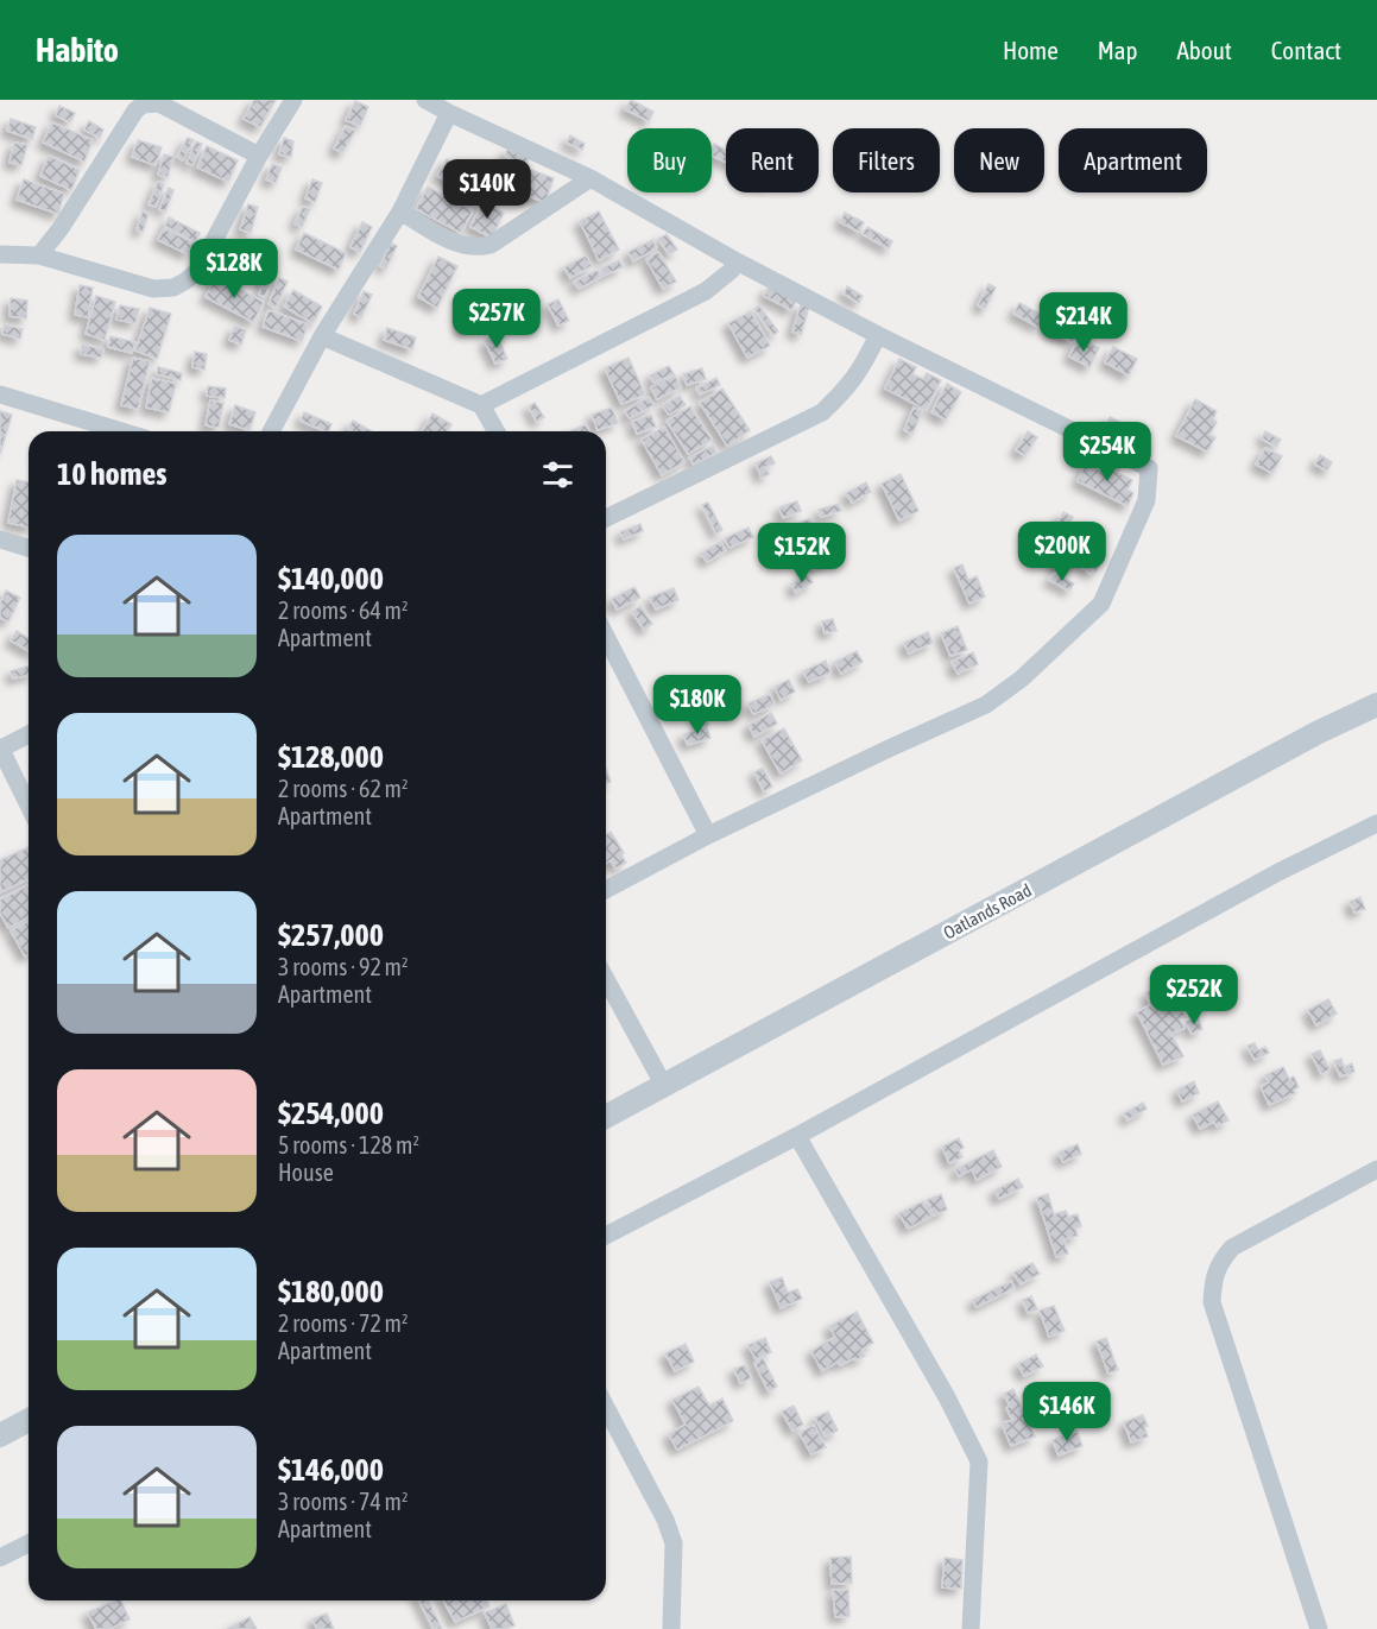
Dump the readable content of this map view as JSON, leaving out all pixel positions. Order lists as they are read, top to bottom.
{
  "streets": {
    "street": ["Oatlands Road"]
  },
  "page": {
    "header": "Habito",
    "nav": [
      "Home",
      "Map",
      "About",
      "Contact"
    ],
    "chip": [
      "Buy",
      "Rent",
      "Filters",
      "New",
      "Apartment"
    ],
    "price": [
      "$140K",
      "$128K",
      "$257K",
      "$214K",
      "$254K",
      "$200K",
      "$152K",
      "$180K",
      "$252K",
      "$146K"
    ],
    "heading": "10 homes",
    "list": [
      {
        "name": "$140,000",
        "note": "2 rooms · 64 m² · Apartment"
      },
      {
        "name": "$128,000",
        "note": "2 rooms · 62 m² · Apartment"
      },
      {
        "name": "$257,000",
        "note": "3 rooms · 92 m² · Apartment"
      },
      {
        "name": "$254,000",
        "note": "5 rooms · 128 m² · House"
      },
      {
        "name": "$180,000",
        "note": "2 rooms · 72 m² · Apartment"
      },
      {
        "name": "$146,000",
        "note": "3 rooms · 74 m² · Apartment"
      }
    ]
  }
}
